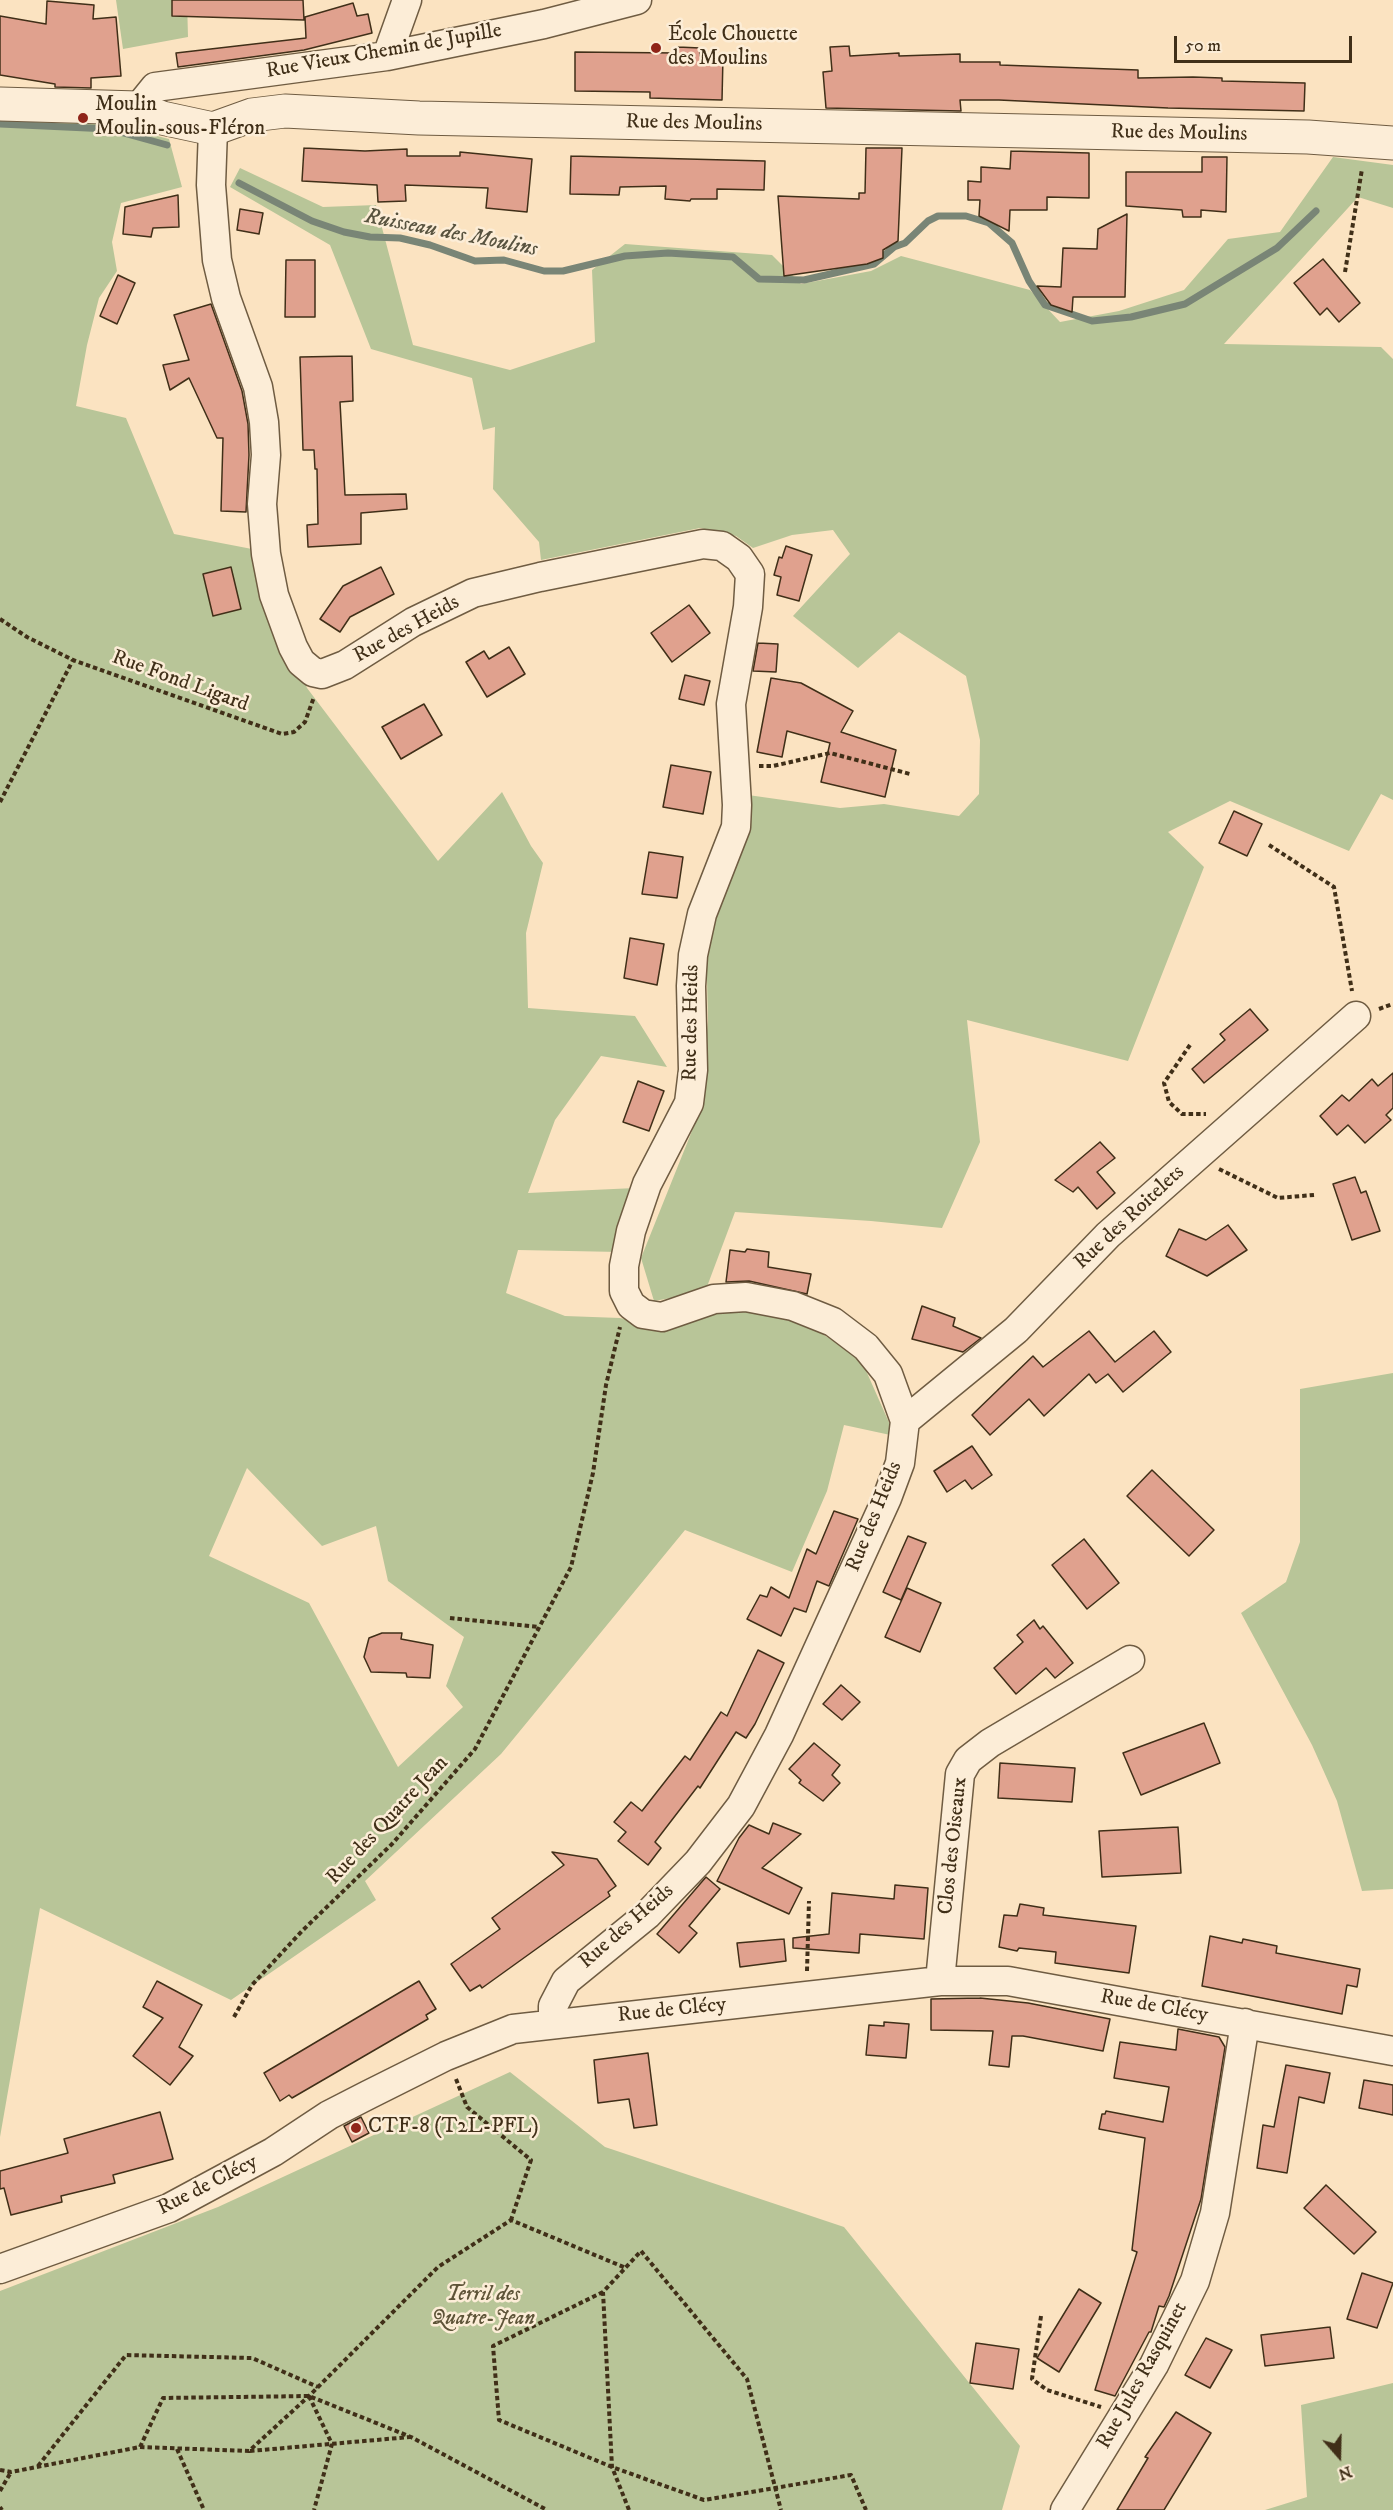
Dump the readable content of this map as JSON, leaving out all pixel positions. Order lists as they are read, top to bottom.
{
  "streets": {
    "street": [
      "Rue Vieux Chemin de Jupille",
      "Rue des Moulins",
      "Rue des Heids",
      "Rue des Roitelets",
      "Clos des Oiseaux",
      "Rue de Clécy",
      "Rue Jules Rasquinet"
    ],
    "path": ["Rue Fond Ligard", "Rue des Quatre Jean"]
  },
  "crossings": [
    ["Rue des Heids", "Rue Fond Ligard"],
    ["Rue des Heids", "Rue des Roitelets"],
    ["Rue des Heids", "Rue des Quatre Jean"],
    ["Rue des Heids", "Rue de Clécy"],
    ["Clos des Oiseaux", "Rue de Clécy"],
    ["Rue de Clécy", "Rue Jules Rasquinet"]
  ],
  "water": ["Ruisseau des Moulins"],
  "parks": ["Terril des Quatre-Jean"],
  "places": ["École Chouette des Moulins", "Moulin Moulin-sous-Fléron", "CTF-8 (T2L-PFL)"],
  "scale_bar": "50 m",
  "north": "bottom"
}
